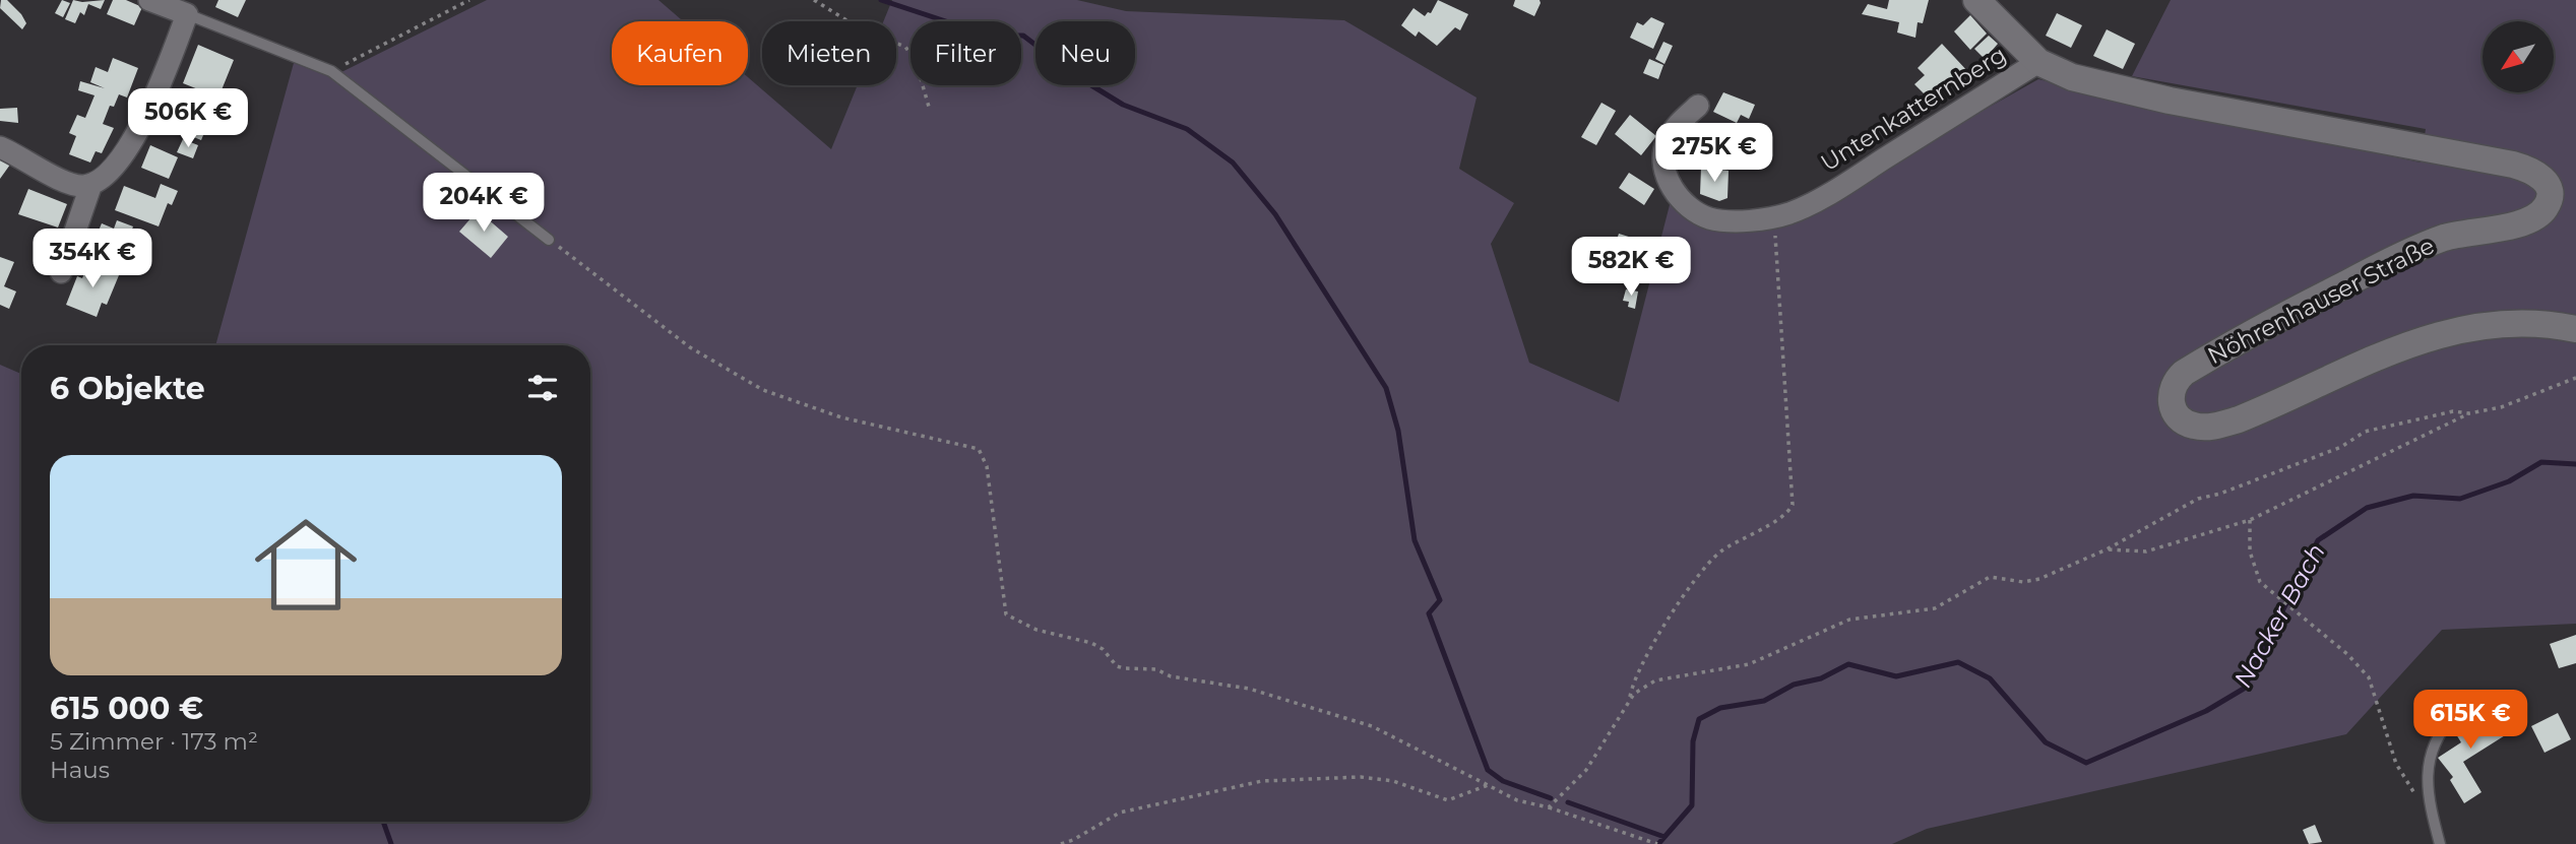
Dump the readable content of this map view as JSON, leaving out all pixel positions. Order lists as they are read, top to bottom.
{
  "streets": {
    "street": ["Untenkatternberg", "Nöhrenhauser Straße"]
  },
  "crossings": [
    ["Untenkatternberg", "Nöhrenhauser Straße"]
  ],
  "water": ["Nacker Bach"],
  "north": "bottom left",
  "page": {
    "chip": [
      "Kaufen",
      "Mieten",
      "Filter",
      "Neu"
    ],
    "price": [
      "506K €",
      "275K €",
      "204K €",
      "354K €",
      "582K €",
      "615K €"
    ],
    "heading": "6 Objekte",
    "list": [
      {
        "name": "615 000 €",
        "note": "5 Zimmer · 173 m² · Haus"
      }
    ]
  }
}
